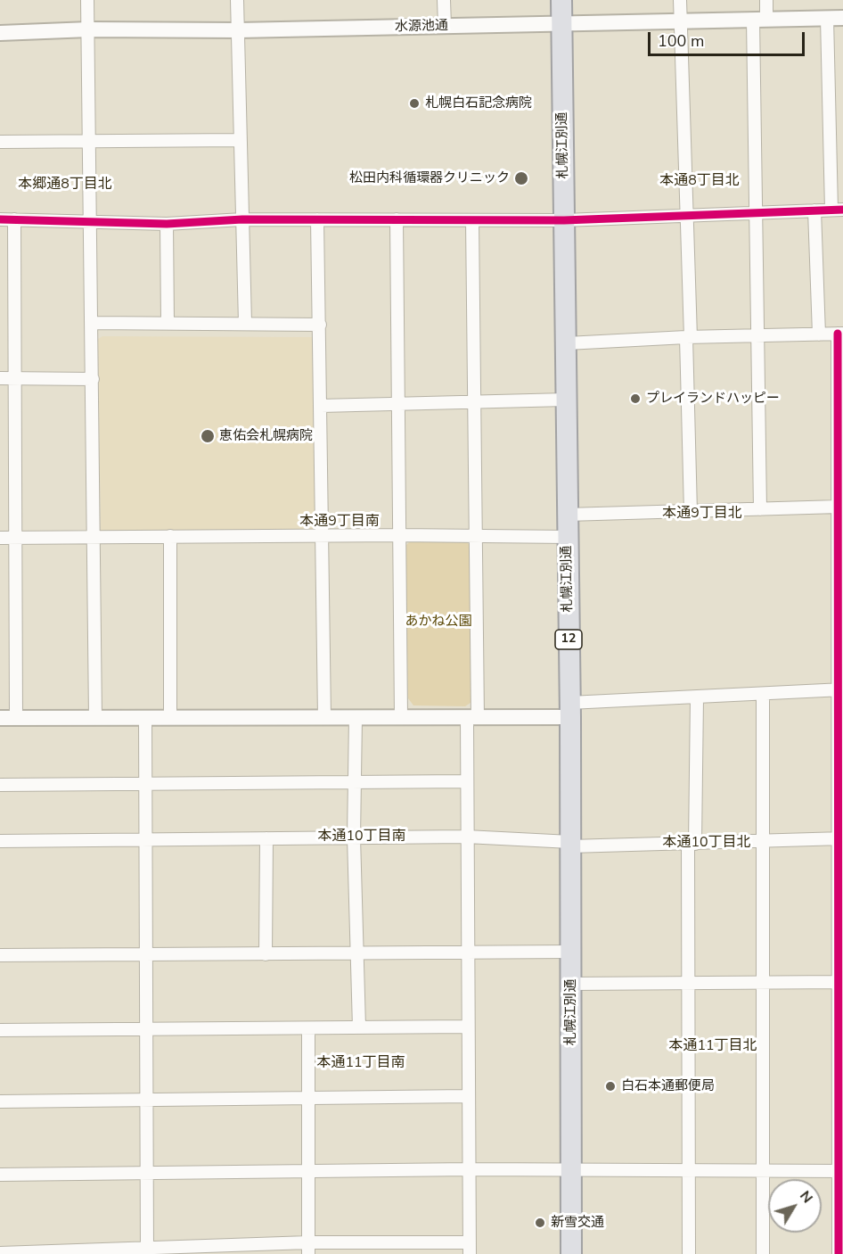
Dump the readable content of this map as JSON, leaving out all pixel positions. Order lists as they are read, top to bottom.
{
  "streets": {
    "highway": ["札幌江別通", "12"],
    "street": ["水源池通"]
  },
  "crossings": [
    ["水源池通", "札幌江別通"]
  ],
  "districts": [
    "本通8丁目北",
    "本郷通8丁目北",
    "本通9丁目北",
    "本通9丁目南",
    "本通10丁目南",
    "本通10丁目北",
    "本通11丁目北",
    "本通11丁目南"
  ],
  "parks": ["あかね公園"],
  "places": [
    "札幌白石記念病院",
    "松田内科循環器クリニック",
    "プレイランドハッピー",
    "恵佑会札幌病院",
    "白石本通郵便局",
    "新雪交通"
  ],
  "scale_bar": "100 m",
  "north": "top right"
}
